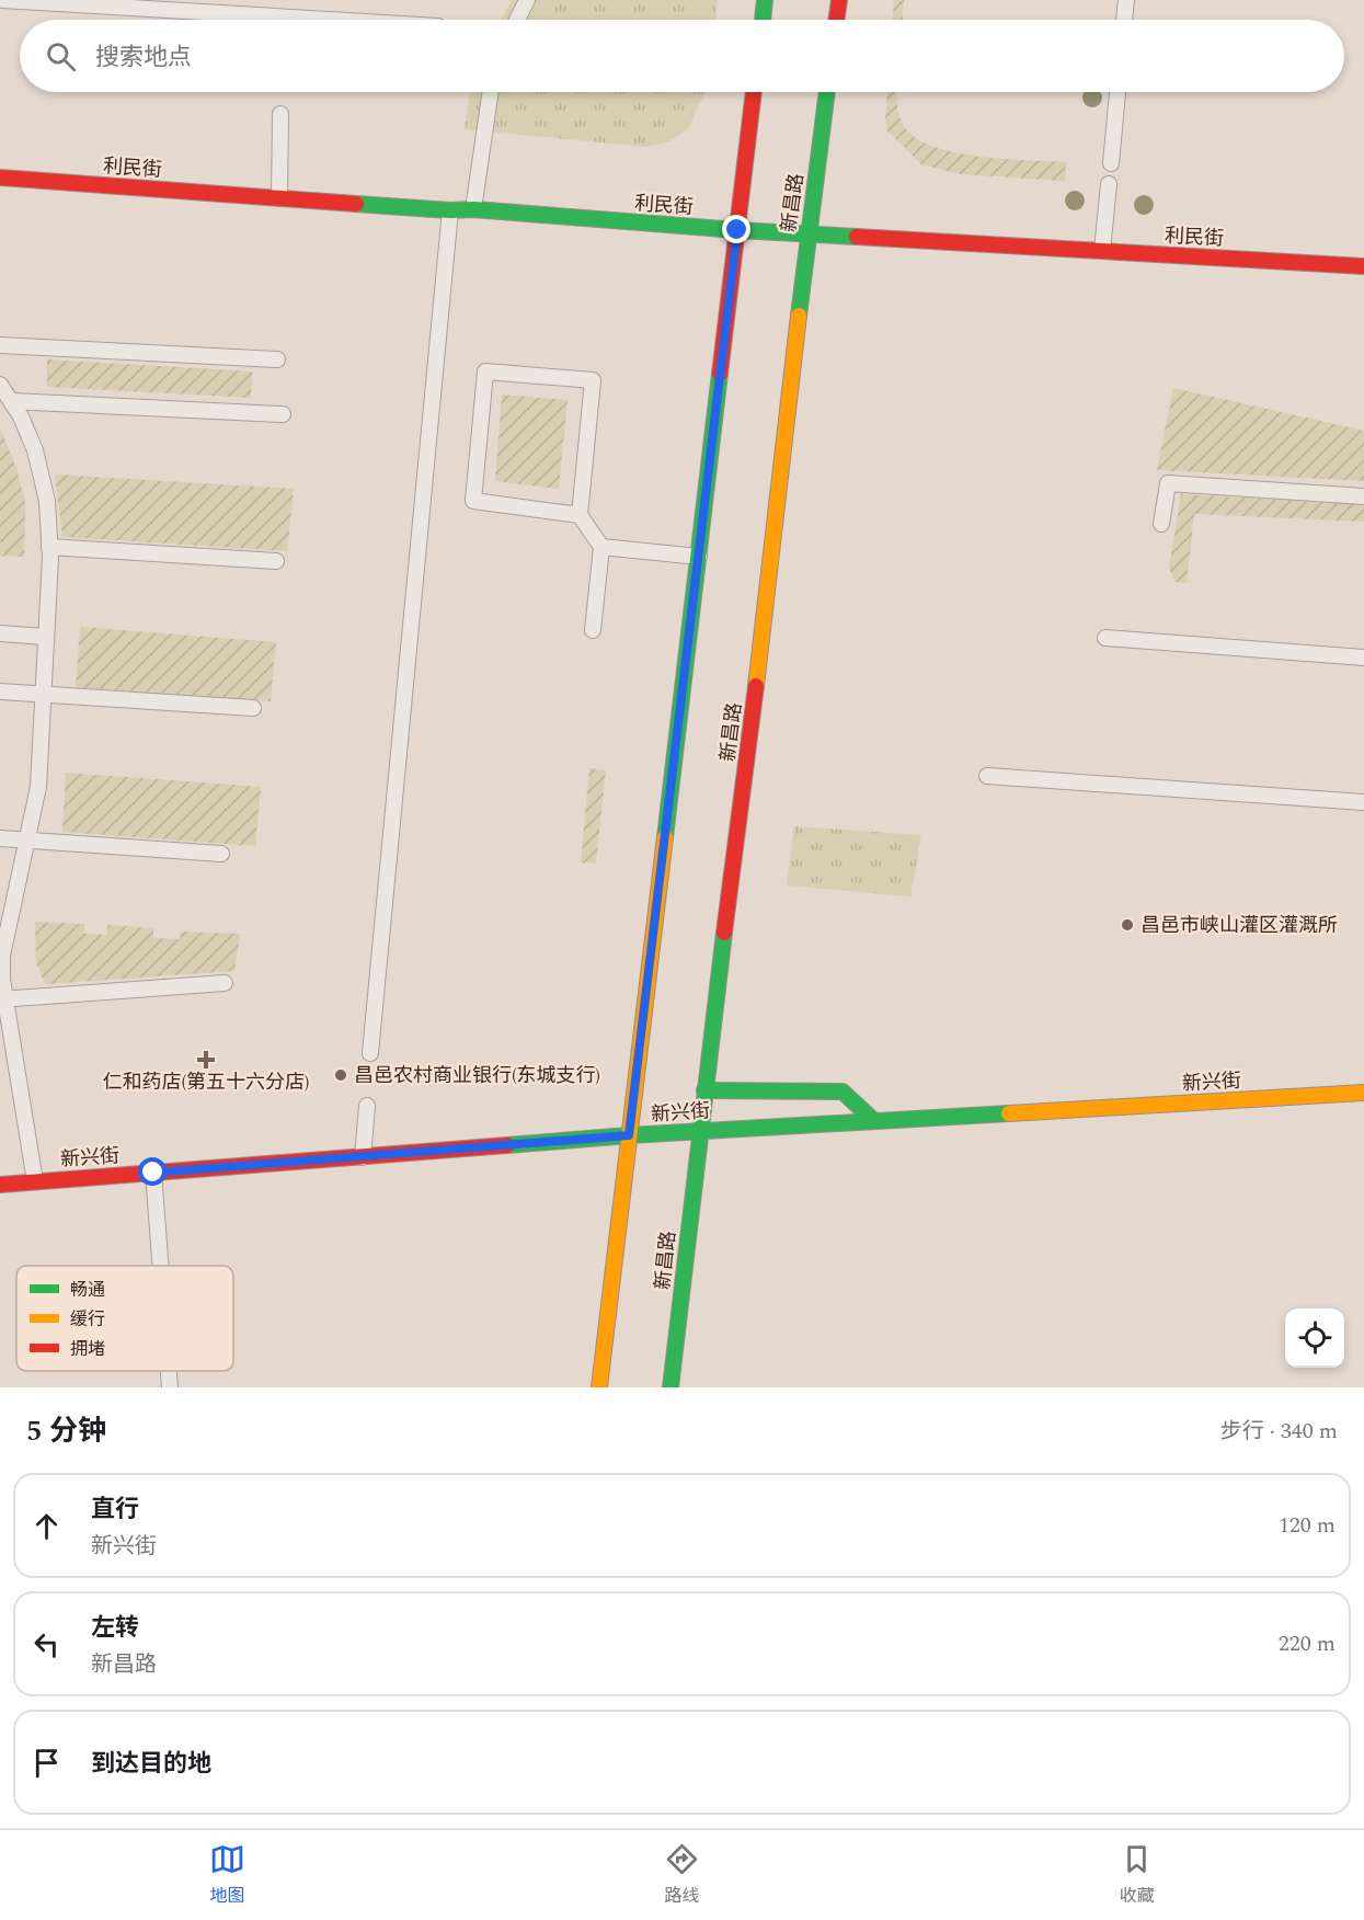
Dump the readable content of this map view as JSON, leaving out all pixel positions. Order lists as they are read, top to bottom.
{
  "streets": {
    "main road": ["利民街", "新昌路", "新兴街"]
  },
  "crossings": [
    ["利民街", "新昌路"],
    ["新昌路", "新兴街"]
  ],
  "places": {
    "other": ["昌邑市峡山灌区灌溉所", "昌邑农村商业银行(东城支行)"],
    "health": ["仁和药店(第五十六分店)"]
  },
  "legend": ["畅通", "缓行", "拥堵"],
  "page": {
    "search": "搜索地点",
    "heading": ["5 分钟", "步行 · 340 m"],
    "list": [
      ["直行", "新兴街", "120 m"],
      ["左转", "新昌路", "220 m"],
      "到达目的地"
    ],
    "nav": ["地图", "路线", "收藏"]
  }
}
